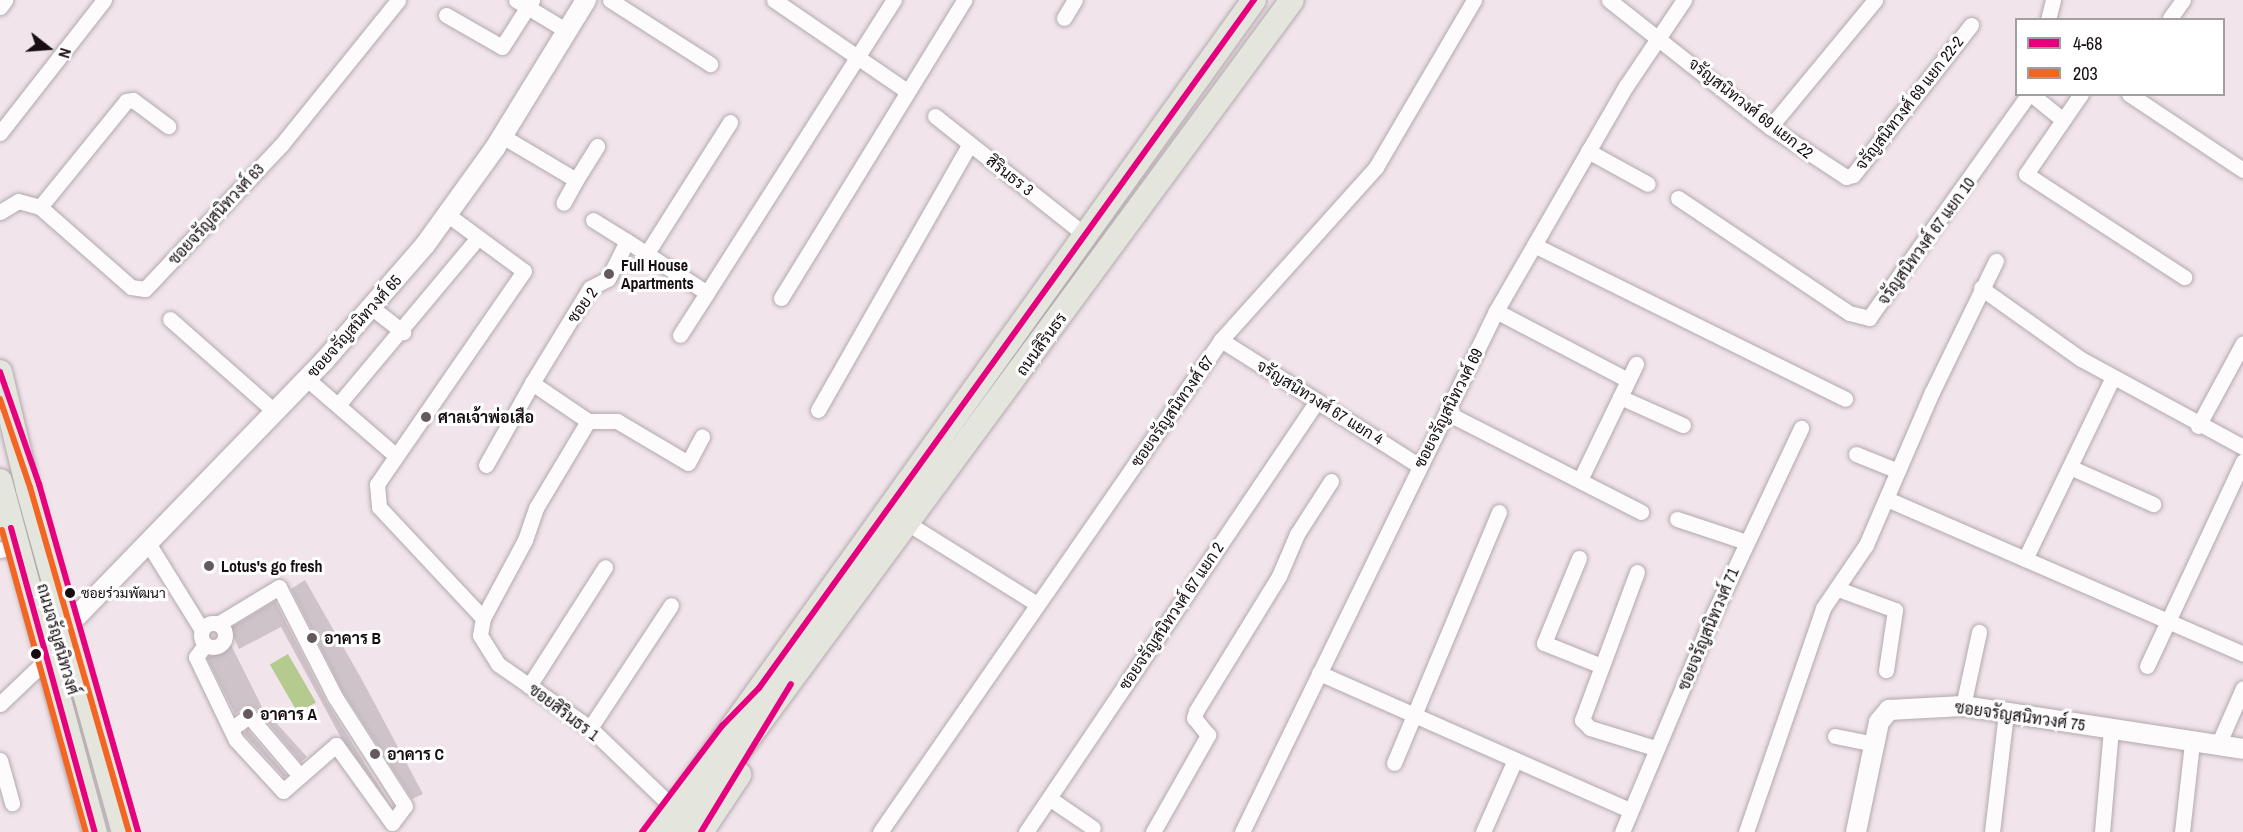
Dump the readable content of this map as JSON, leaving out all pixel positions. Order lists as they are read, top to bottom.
{
  "streets": {
    "main road": ["ถนนสิรินธร", "ถนนจรัญสนิทวงศ์"],
    "street": [
      "จรัญสนิทวงศ์ 69 แยก 22-2",
      "จรัญสนิทวงศ์ 69 แยก 22",
      "สิรินธร 3",
      "ซอยจรัญสนิทวงศ์ 63",
      "จรัญสนิทวงศ์ 67 แยก 10",
      "ซอย 2",
      "ซอยจรัญสนิทวงศ์ 65",
      "จรัญสนิทวงศ์ 67 แยก 4",
      "ซอยจรัญสนิทวงศ์ 69",
      "ซอยจรัญสนิทวงศ์ 67",
      "ซอยจรัญสนิทวงศ์ 67 แยก 2",
      "ซอยจรัญสนิทวงศ์ 71",
      "ซอยสิรินธร 1",
      "ซอยจรัญสนิทวงศ์ 75"
    ]
  },
  "crossings": [
    ["จรัญสนิทวงศ์ 69 แยก 22-2", "จรัญสนิทวงศ์ 69 แยก 22"],
    ["จรัญสนิทวงศ์ 69 แยก 22", "ซอยจรัญสนิทวงศ์ 69"],
    ["สิรินธร 3", "ถนนสิรินธร"],
    ["ซอยจรัญสนิทวงศ์ 65", "ถนนจรัญสนิทวงศ์"],
    ["ถนนสิรินธร", "ซอยสิรินธร 1"],
    ["จรัญสนิทวงศ์ 67 แยก 4", "ซอยจรัญสนิทวงศ์ 69"],
    ["จรัญสนิทวงศ์ 67 แยก 4", "ซอยจรัญสนิทวงศ์ 67"],
    ["จรัญสนิทวงศ์ 67 แยก 4", "ซอยจรัญสนิทวงศ์ 67 แยก 2"]
  ],
  "places": [
    "Full House Apartments",
    "ศาลเจ้าพ่อเสือ",
    "Lotus's go fresh",
    "ซอยร่วมพัฒนา",
    "อาคาร B",
    "อาคาร A",
    "อาคาร C"
  ],
  "lines": ["transit line 4-68", "transit line 203"],
  "legend": ["4-68", "203"],
  "north": "right"
}
